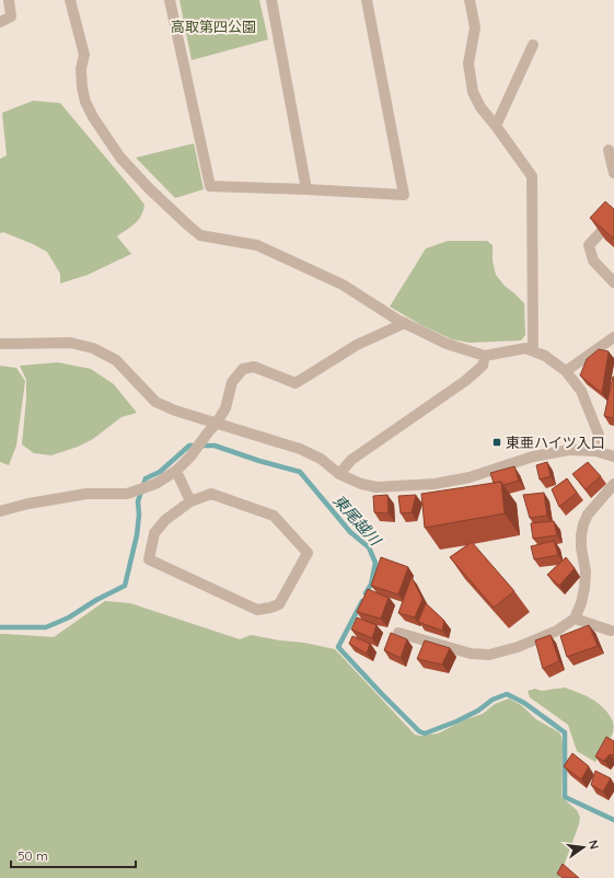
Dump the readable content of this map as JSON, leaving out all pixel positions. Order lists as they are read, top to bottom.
{
  "water": ["東尾越川"],
  "parks": ["高取第四公園"],
  "places": {
    "transit": ["東亜ハイツ入口"]
  },
  "scale_bar": "50 m",
  "north": "right"
}
